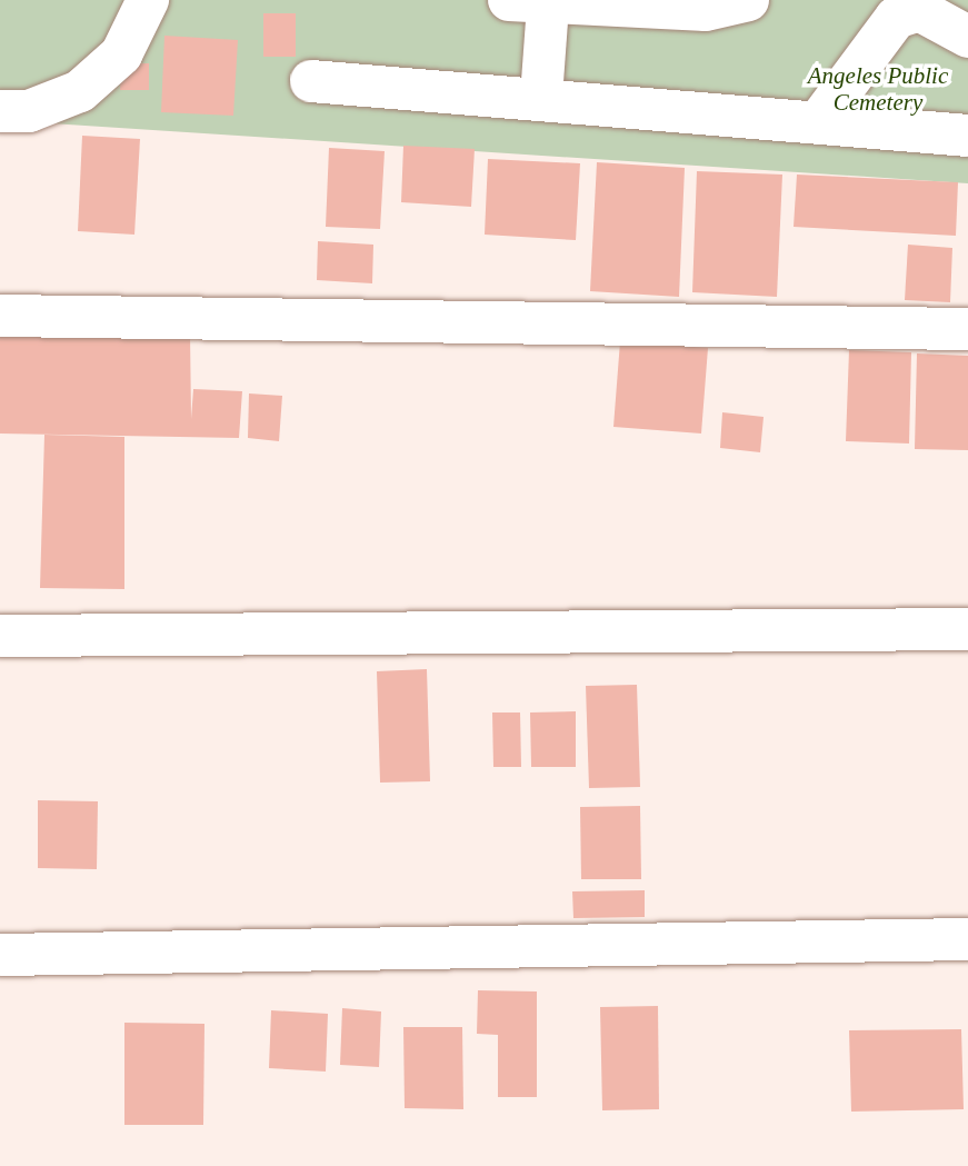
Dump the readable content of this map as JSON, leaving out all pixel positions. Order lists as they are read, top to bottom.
{
  "parks": ["Angeles Public Cemetery"]
}
